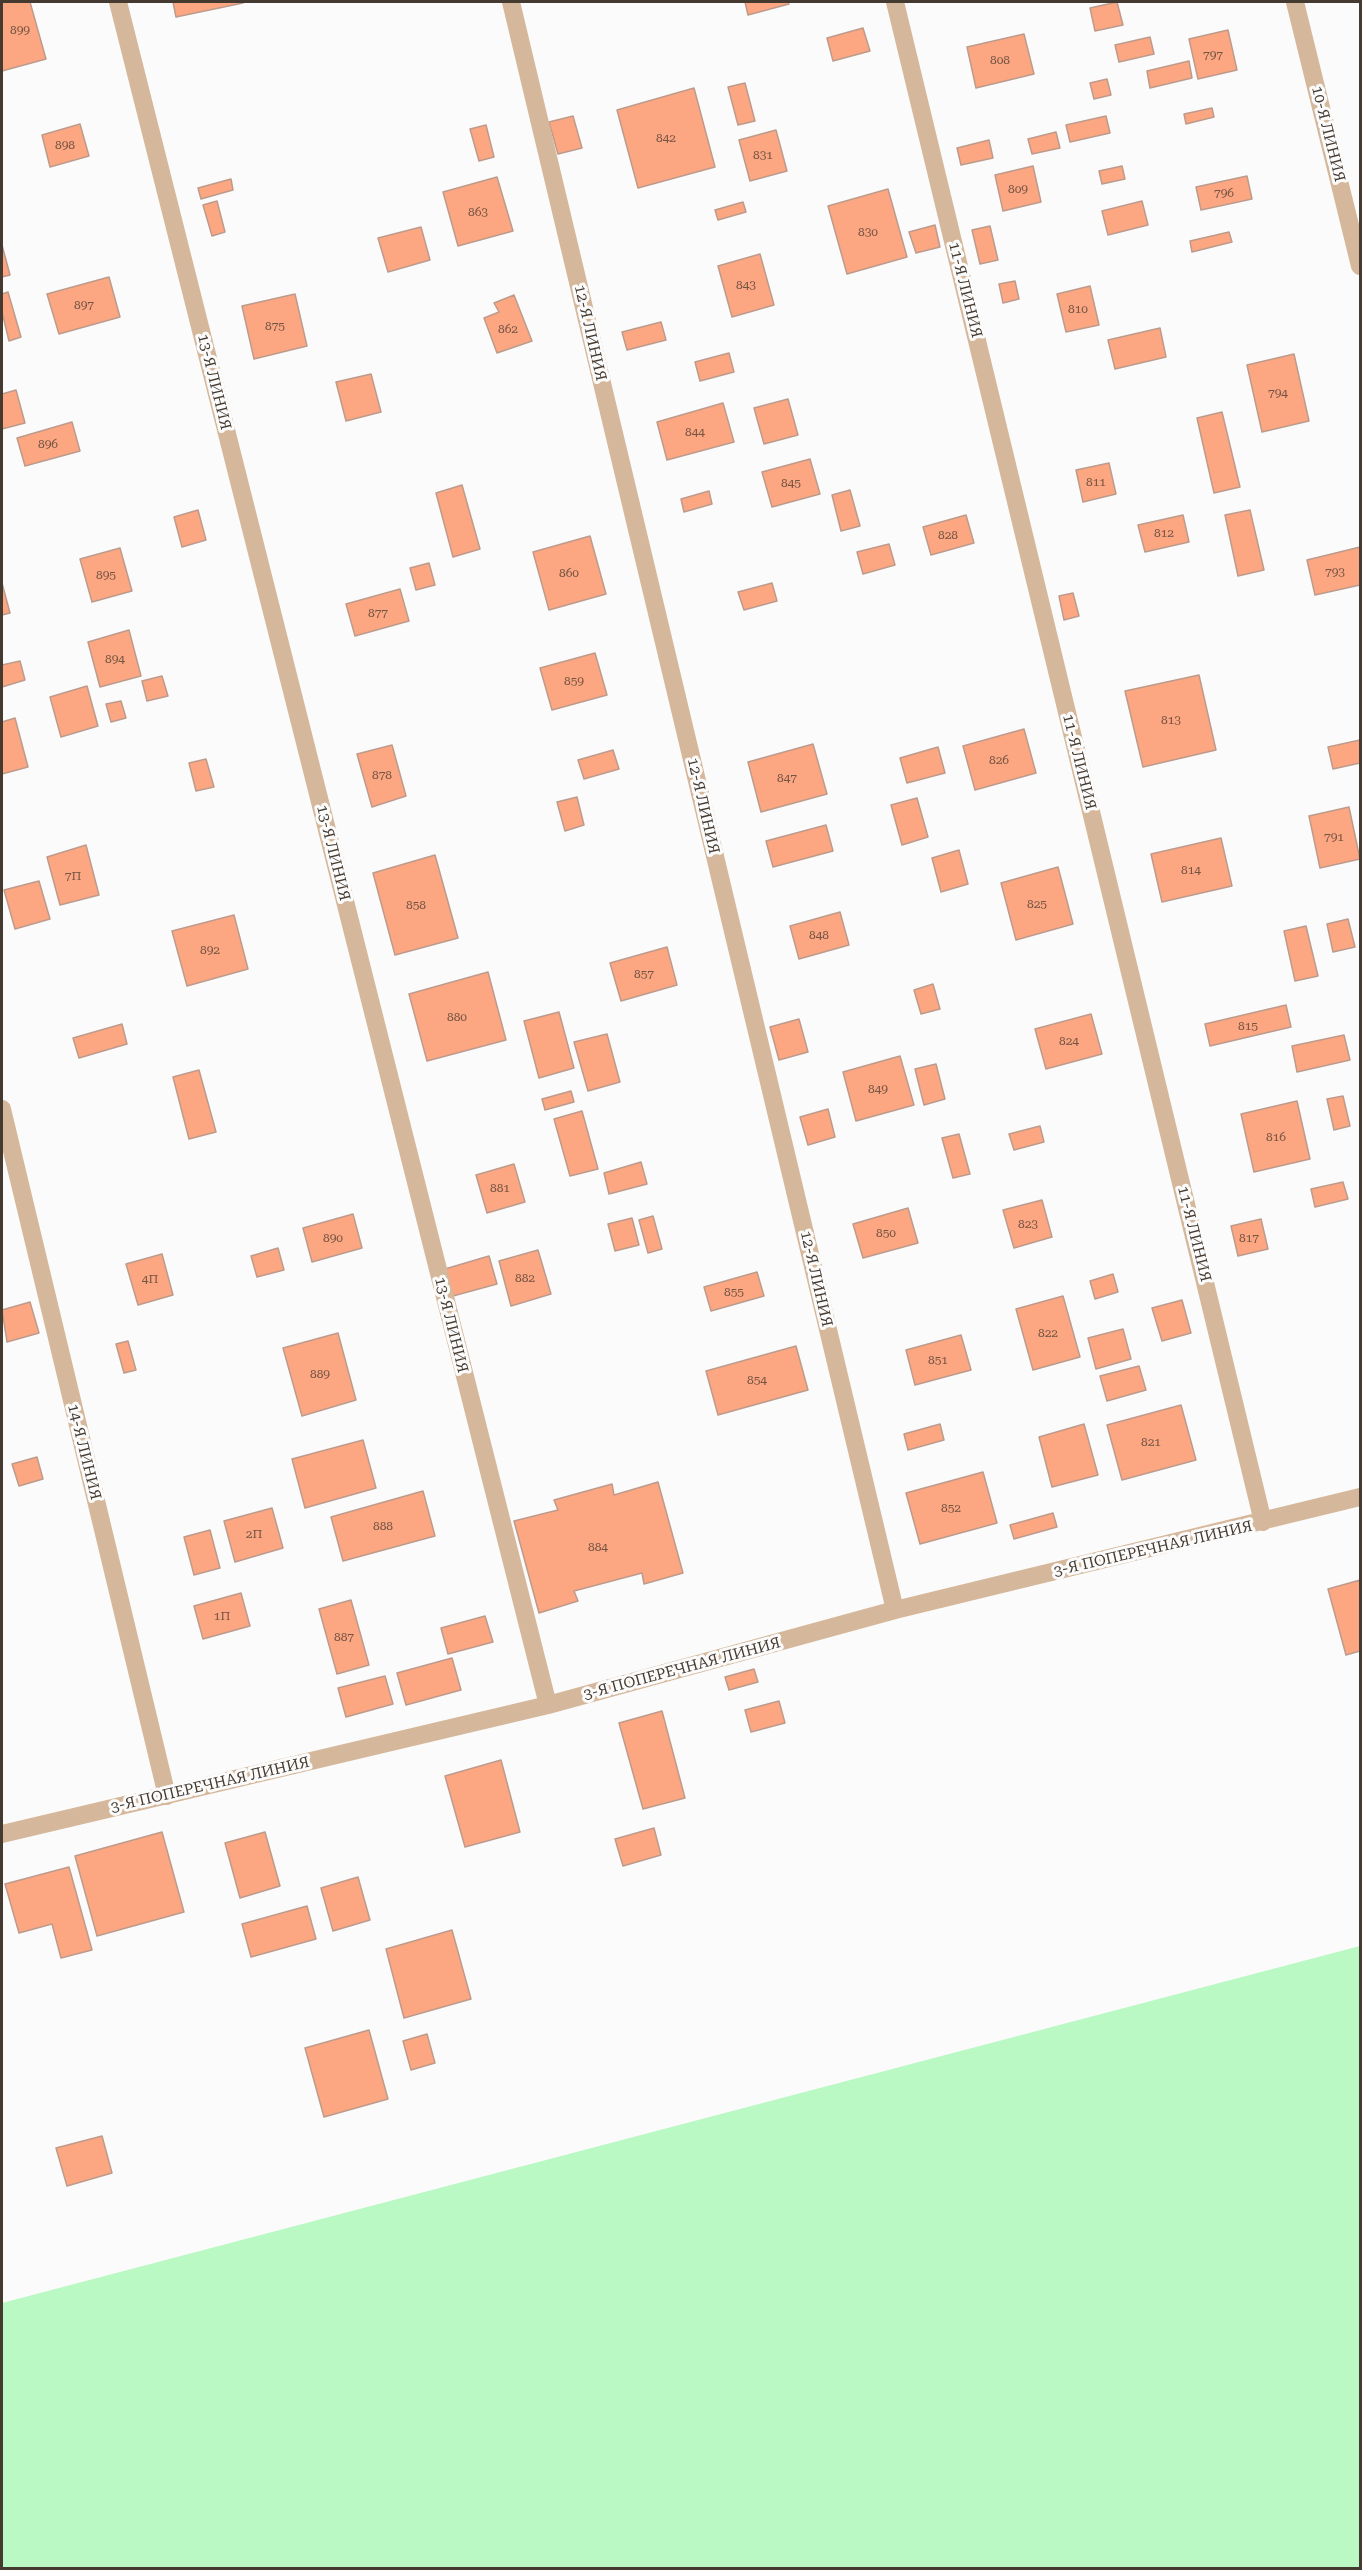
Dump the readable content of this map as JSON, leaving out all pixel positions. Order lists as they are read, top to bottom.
{
  "streets": {
    "street": [
      "10-Я ЛИНИЯ",
      "11-Я ЛИНИЯ",
      "12-Я ЛИНИЯ",
      "13-Я ЛИНИЯ",
      "14-Я ЛИНИЯ",
      "3-Я ПОПЕРЕЧНАЯ ЛИНИЯ"
    ]
  },
  "crossings": [
    ["11-Я ЛИНИЯ", "3-Я ПОПЕРЕЧНАЯ ЛИНИЯ"],
    ["12-Я ЛИНИЯ", "3-Я ПОПЕРЕЧНАЯ ЛИНИЯ"],
    ["13-Я ЛИНИЯ", "3-Я ПОПЕРЕЧНАЯ ЛИНИЯ"],
    ["14-Я ЛИНИЯ", "3-Я ПОПЕРЕЧНАЯ ЛИНИЯ"]
  ],
  "house_numbers": [
    "899",
    "797",
    "808",
    "842",
    "898",
    "831",
    "809",
    "796",
    "863",
    "830",
    "843",
    "897",
    "810",
    "875",
    "862",
    "794",
    "844",
    "896",
    "811",
    "845",
    "812",
    "828",
    "793",
    "860",
    "895",
    "877",
    "894",
    "859",
    "813",
    "826",
    "878",
    "847",
    "791",
    "814",
    "7П",
    "825",
    "858",
    "848",
    "892",
    "857",
    "880",
    "815",
    "824",
    "849",
    "816",
    "881",
    "823",
    "850",
    "890",
    "817",
    "882",
    "4П",
    "855",
    "822",
    "851",
    "889",
    "854",
    "821",
    "852",
    "888",
    "2П",
    "884",
    "1П",
    "887"
  ]
}
